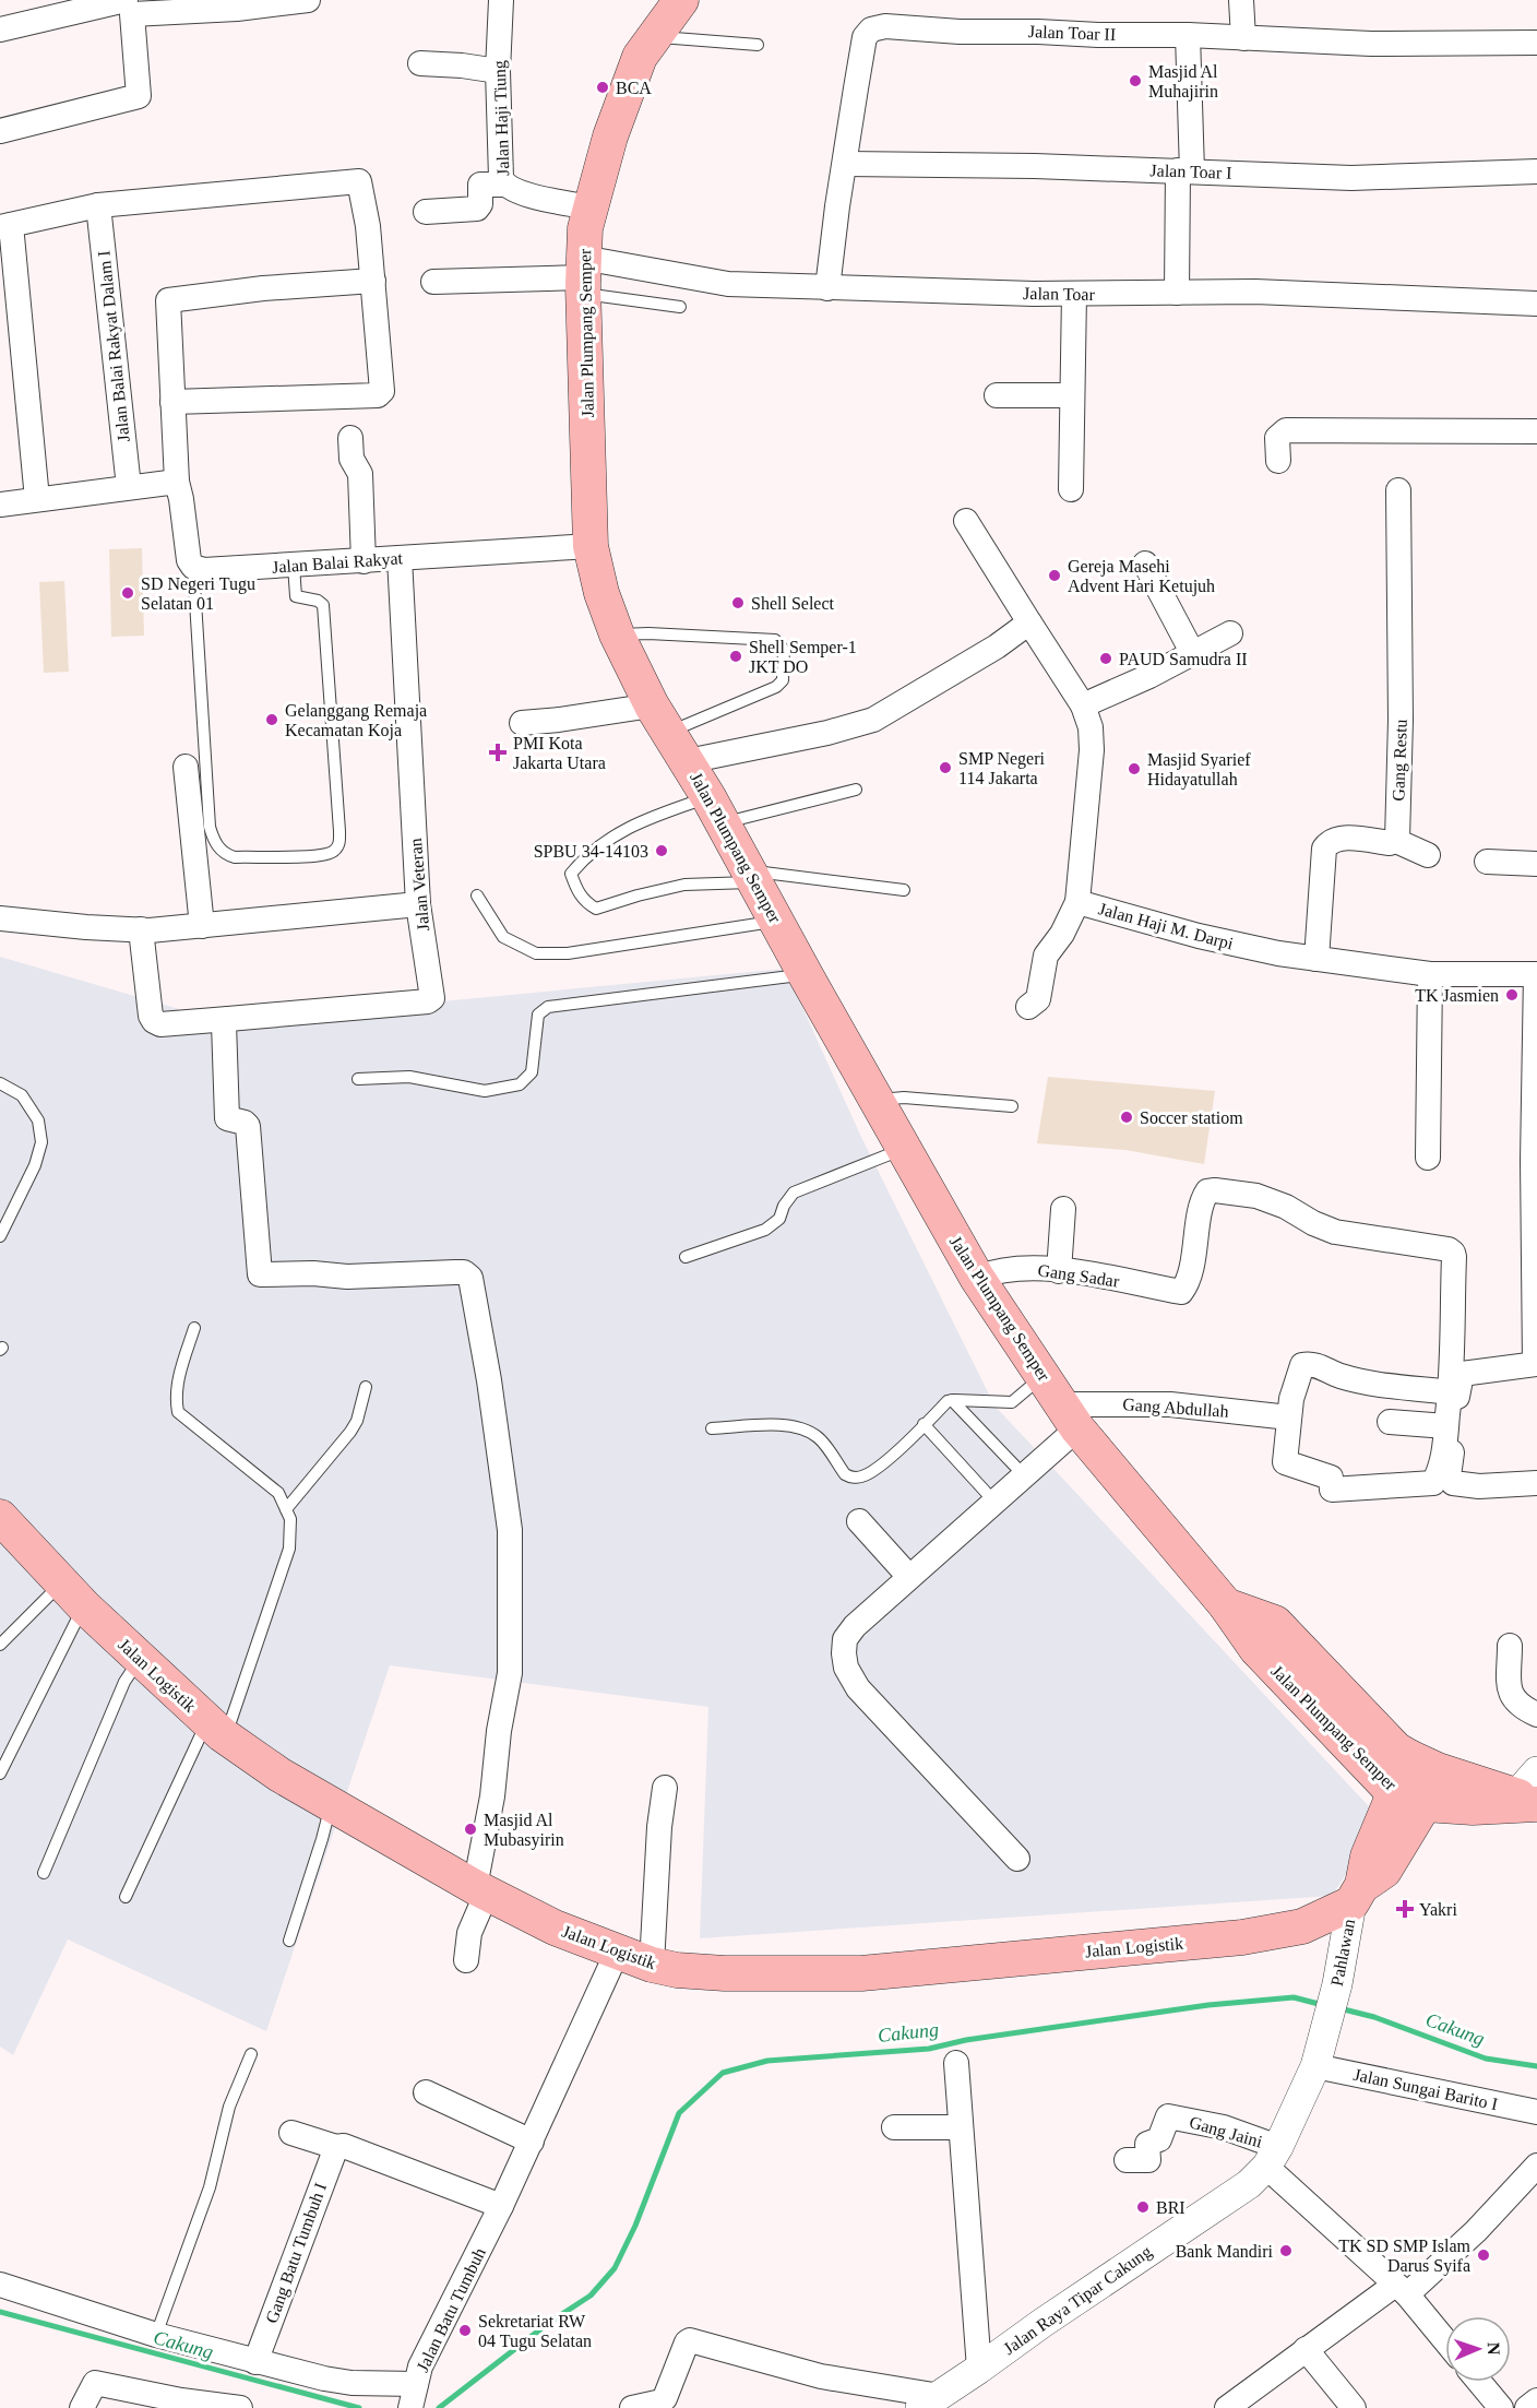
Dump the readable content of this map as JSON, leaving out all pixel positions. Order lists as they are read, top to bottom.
{
  "streets": {
    "main road": ["Jalan Plumpang Semper", "Jalan Logistik", "Pahlawan"],
    "street": [
      "Jalan Toar II",
      "Jalan Haji Tiung",
      "Jalan Toar I",
      "Jalan Toar",
      "Jalan Balai Rakyat Dalam I",
      "Jalan Balai Rakyat",
      "Gang Restu",
      "Jalan Veteran",
      "Jalan Haji M. Darpi",
      "Gang Sadar",
      "Gang Abdullah",
      "Jalan Sungai Barito I",
      "Gang Jaini",
      "Gang Batu Tumbuh I",
      "Jalan Raya Tipar Cakung",
      "Jalan Batu Tumbuh"
    ]
  },
  "crossings": [
    ["Jalan Toar II", "Jalan Toar I"],
    ["Jalan Toar II", "Jalan Toar"],
    ["Jalan Haji Tiung", "Jalan Plumpang Semper"],
    ["Jalan Toar", "Jalan Plumpang Semper"],
    ["Jalan Plumpang Semper", "Jalan Balai Rakyat"],
    ["Jalan Plumpang Semper", "Gang Sadar"],
    ["Jalan Plumpang Semper", "Gang Abdullah"],
    ["Jalan Plumpang Semper", "Pahlawan"],
    ["Jalan Balai Rakyat", "Jalan Veteran"],
    ["Jalan Logistik", "Pahlawan"],
    ["Jalan Logistik", "Jalan Batu Tumbuh"],
    ["Pahlawan", "Jalan Raya Tipar Cakung"],
    ["Jalan Sungai Barito I", "Jalan Raya Tipar Cakung"],
    ["Gang Jaini", "Jalan Raya Tipar Cakung"],
    ["Gang Batu Tumbuh I", "Jalan Batu Tumbuh"]
  ],
  "water": ["Cakung"],
  "places": {
    "other": [
      "Masjid Al Muhajirin",
      "BCA",
      "Gereja Masehi Advent Hari Ketujuh",
      "SD Negeri Tugu Selatan 01",
      "Shell Select",
      "Shell Semper-1 JKT DO",
      "PAUD Samudra II",
      "Gelanggang Remaja Kecamatan Koja",
      "SMP Negeri 114 Jakarta",
      "Masjid Syarief Hidayatullah",
      "SPBU 34-14103",
      "TK Jasmien",
      "Soccer statiom",
      "Masjid Al Mubasyirin",
      "BRI",
      "Bank Mandiri",
      "TK SD SMP Islam Darus Syifa",
      "Sekretariat RW 04 Tugu Selatan"
    ],
    "health": ["PMI Kota Jakarta Utara", "Yakri"]
  },
  "north": "right"
}
